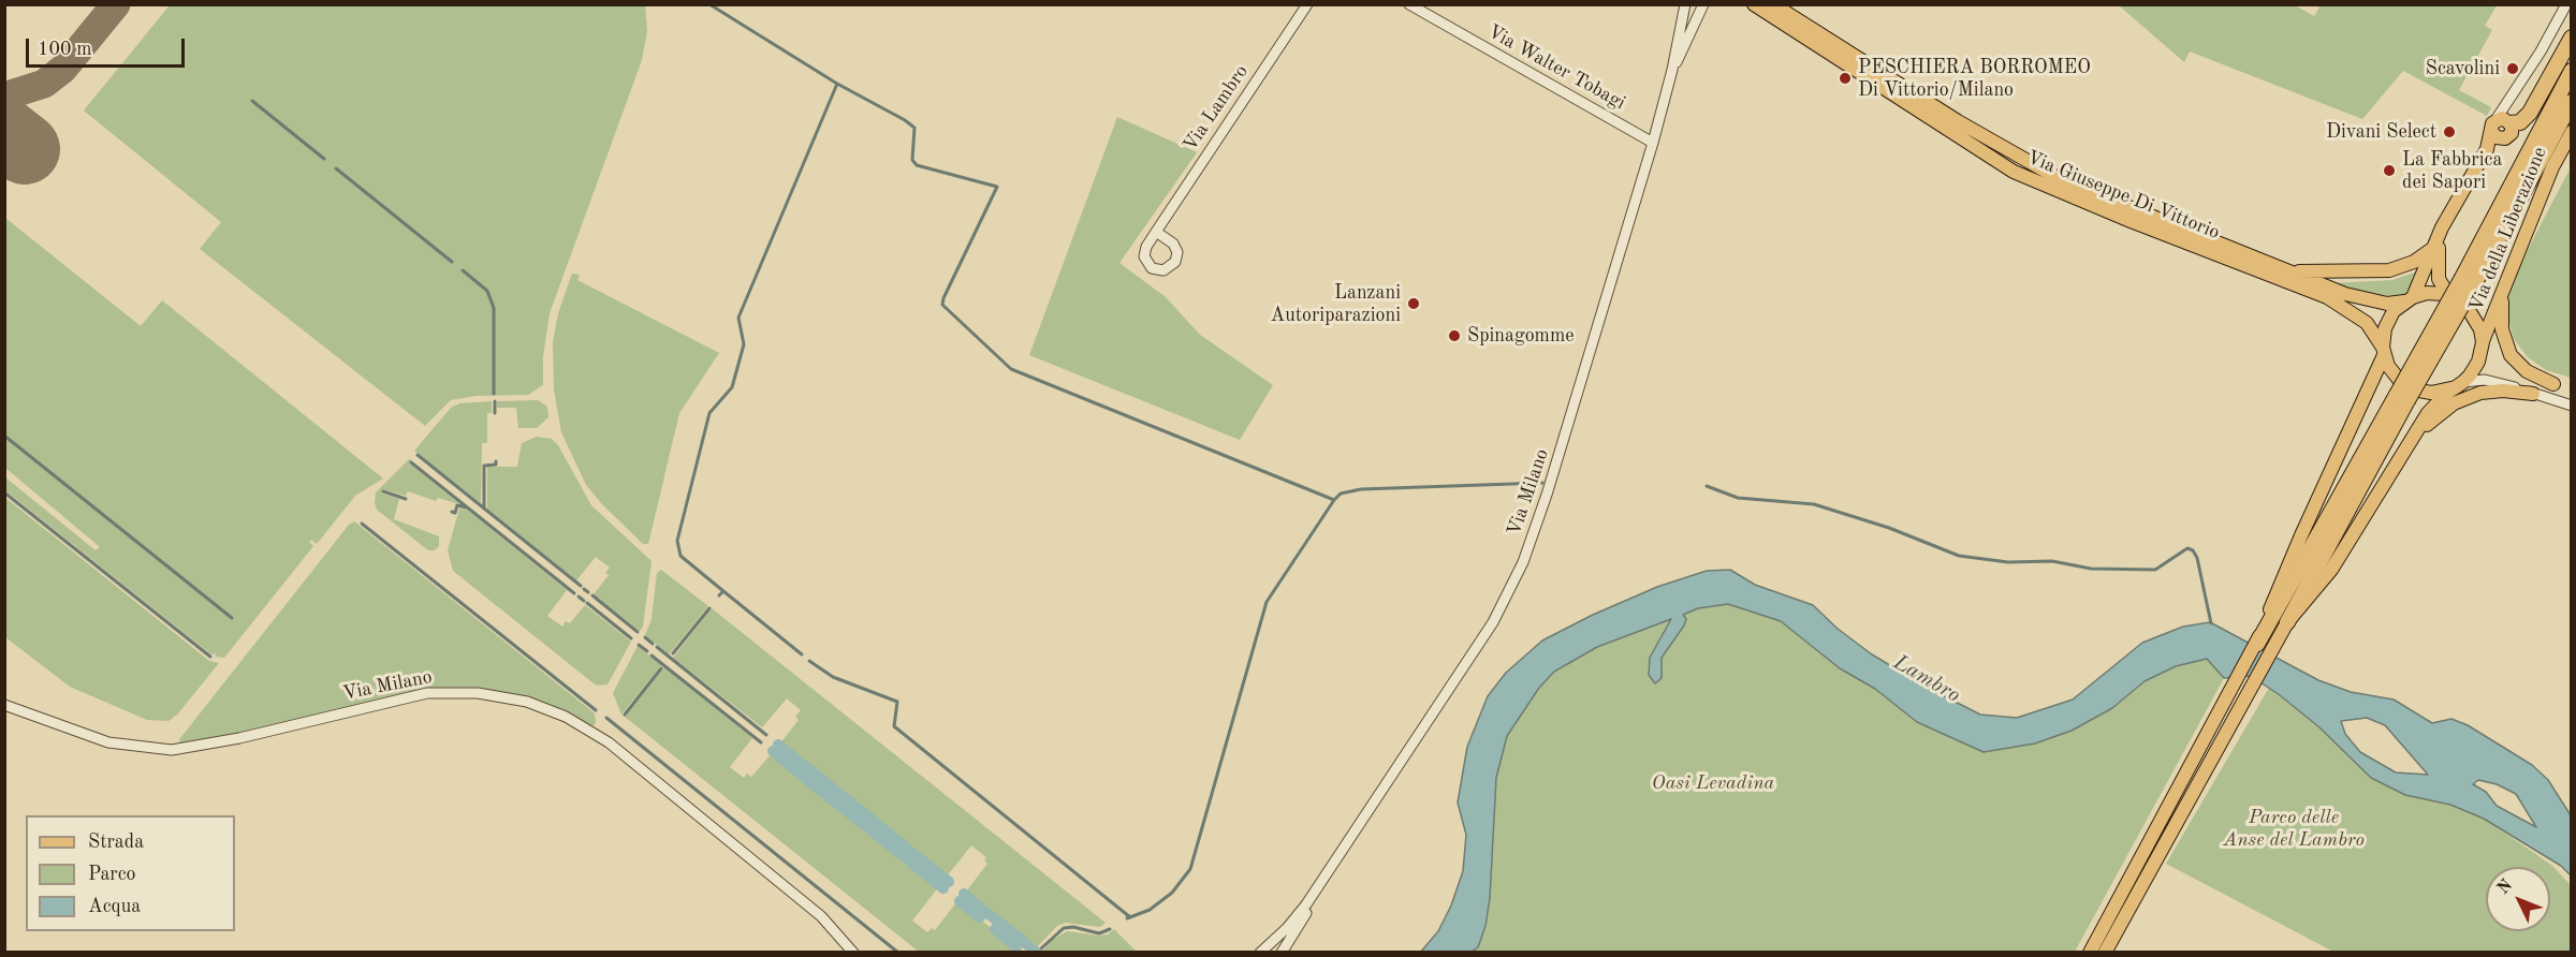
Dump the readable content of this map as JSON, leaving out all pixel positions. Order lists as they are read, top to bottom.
{
  "streets": {
    "main road": ["Via Giuseppe Di Vittorio", "Via della Liberazione"],
    "street": ["Via Walter Tobagi", "Via Lambro", "Via Milano"]
  },
  "crossings": [
    ["Via Walter Tobagi", "Via Milano"],
    ["Via Giuseppe Di Vittorio", "Via della Liberazione"]
  ],
  "water": ["Lambro"],
  "parks": ["Oasi Levadina", "Parco delle Anse del Lambro"],
  "places": [
    "Scavolini",
    "PESCHIERA BORROMEO Di Vittorio/Milano",
    "Divani Select",
    "La Fabbrica dei Sapori",
    "Lanzani Autoriparazioni",
    "Spinagomme"
  ],
  "legend": ["Strada", "Parco", "Acqua"],
  "scale_bar": "100 m",
  "north": "top left"
}
